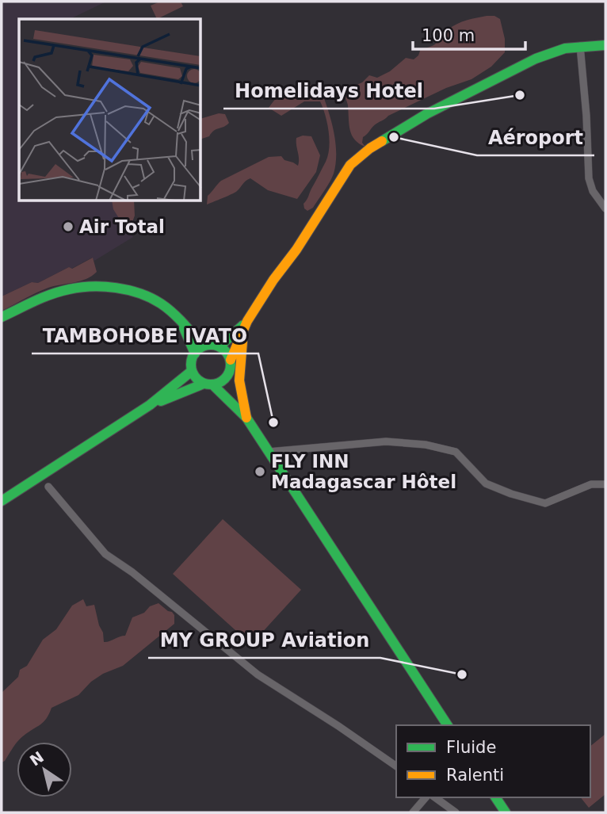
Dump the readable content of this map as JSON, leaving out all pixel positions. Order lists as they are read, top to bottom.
{
  "places": [
    "Homelidays Hotel",
    "Aéroport",
    "Air Total",
    "TAMBOHOBE IVATO",
    "FLY INN Madagascar Hôtel",
    "MY GROUP Aviation"
  ],
  "legend": ["Fluide", "Ralenti"],
  "scale_bar": "100 m",
  "north": "top left"
}
